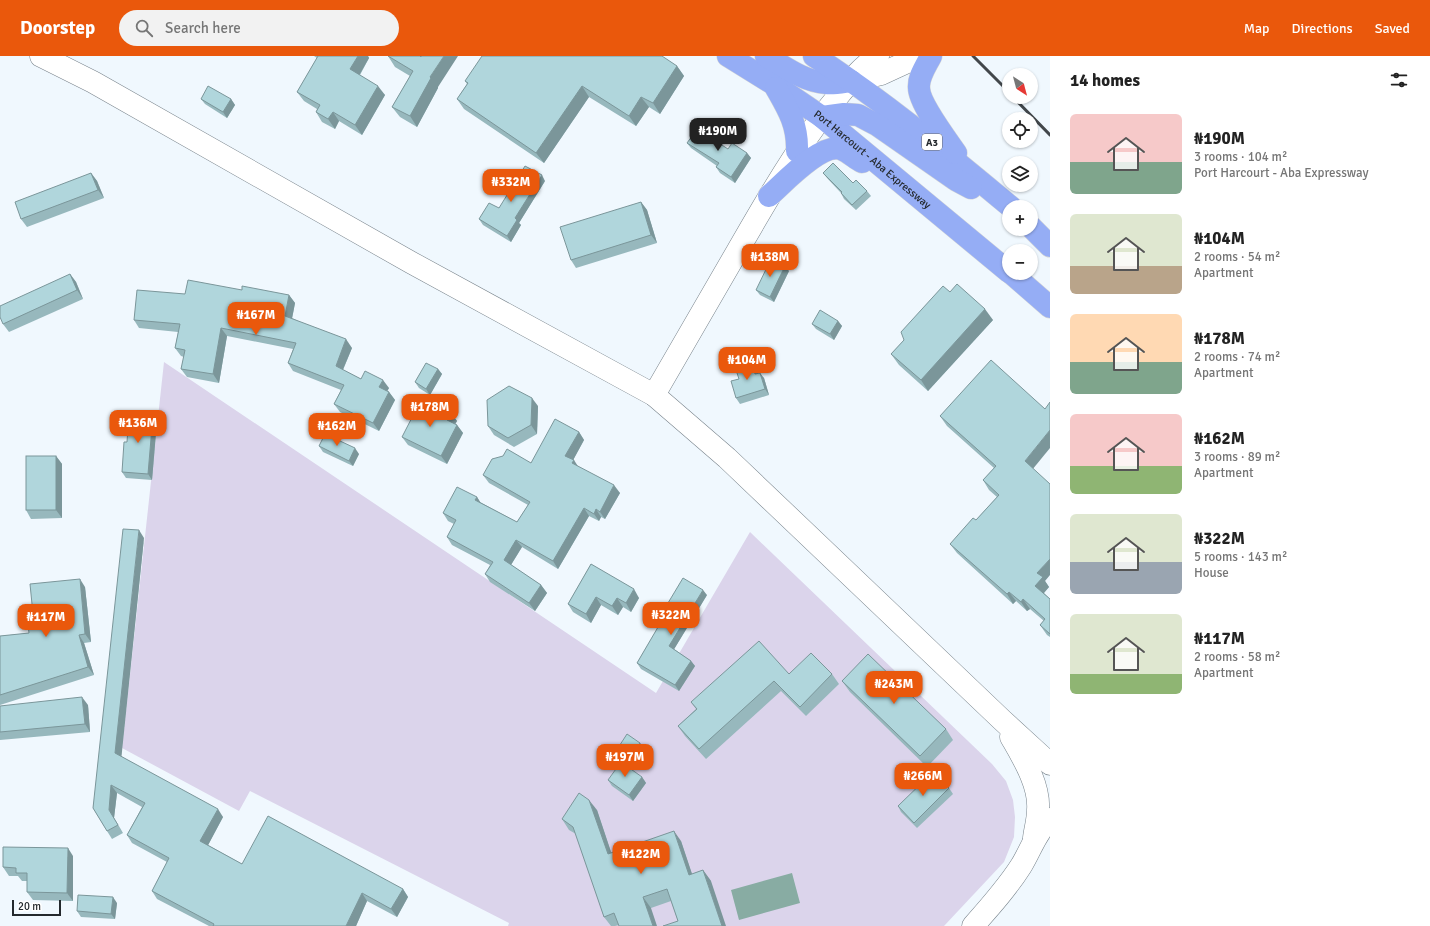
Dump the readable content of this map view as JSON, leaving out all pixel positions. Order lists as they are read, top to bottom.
{
  "streets": {
    "highway": ["A3", "Port Harcourt - Aba Expressway"]
  },
  "scale_bar": "20 m",
  "north": "bottom right",
  "page": {
    "header": "Doorstep",
    "search": "Search here",
    "nav": ["Map", "Directions", "Saved"],
    "heading": "14 homes",
    "map_buttons": ["+", "−"],
    "list": [
      {
        "name": "₦190M",
        "note": "3 rooms · 104 m² · Port Harcourt - Aba Expressway"
      },
      {
        "name": "₦104M",
        "note": "2 rooms · 54 m² · Apartment"
      },
      {
        "name": "₦178M",
        "note": "2 rooms · 74 m² · Apartment"
      },
      {
        "name": "₦162M",
        "note": "3 rooms · 89 m² · Apartment"
      },
      {
        "name": "₦322M",
        "note": "5 rooms · 143 m² · House"
      },
      {
        "name": "₦117M",
        "note": "2 rooms · 58 m² · Apartment"
      }
    ],
    "price": [
      "₦190M",
      "₦332M",
      "₦138M",
      "₦167M",
      "₦104M",
      "₦178M",
      "₦136M",
      "₦162M",
      "₦322M",
      "₦117M",
      "₦243M",
      "₦197M",
      "₦266M",
      "₦122M"
    ],
    "scale": "20 m"
  }
}
